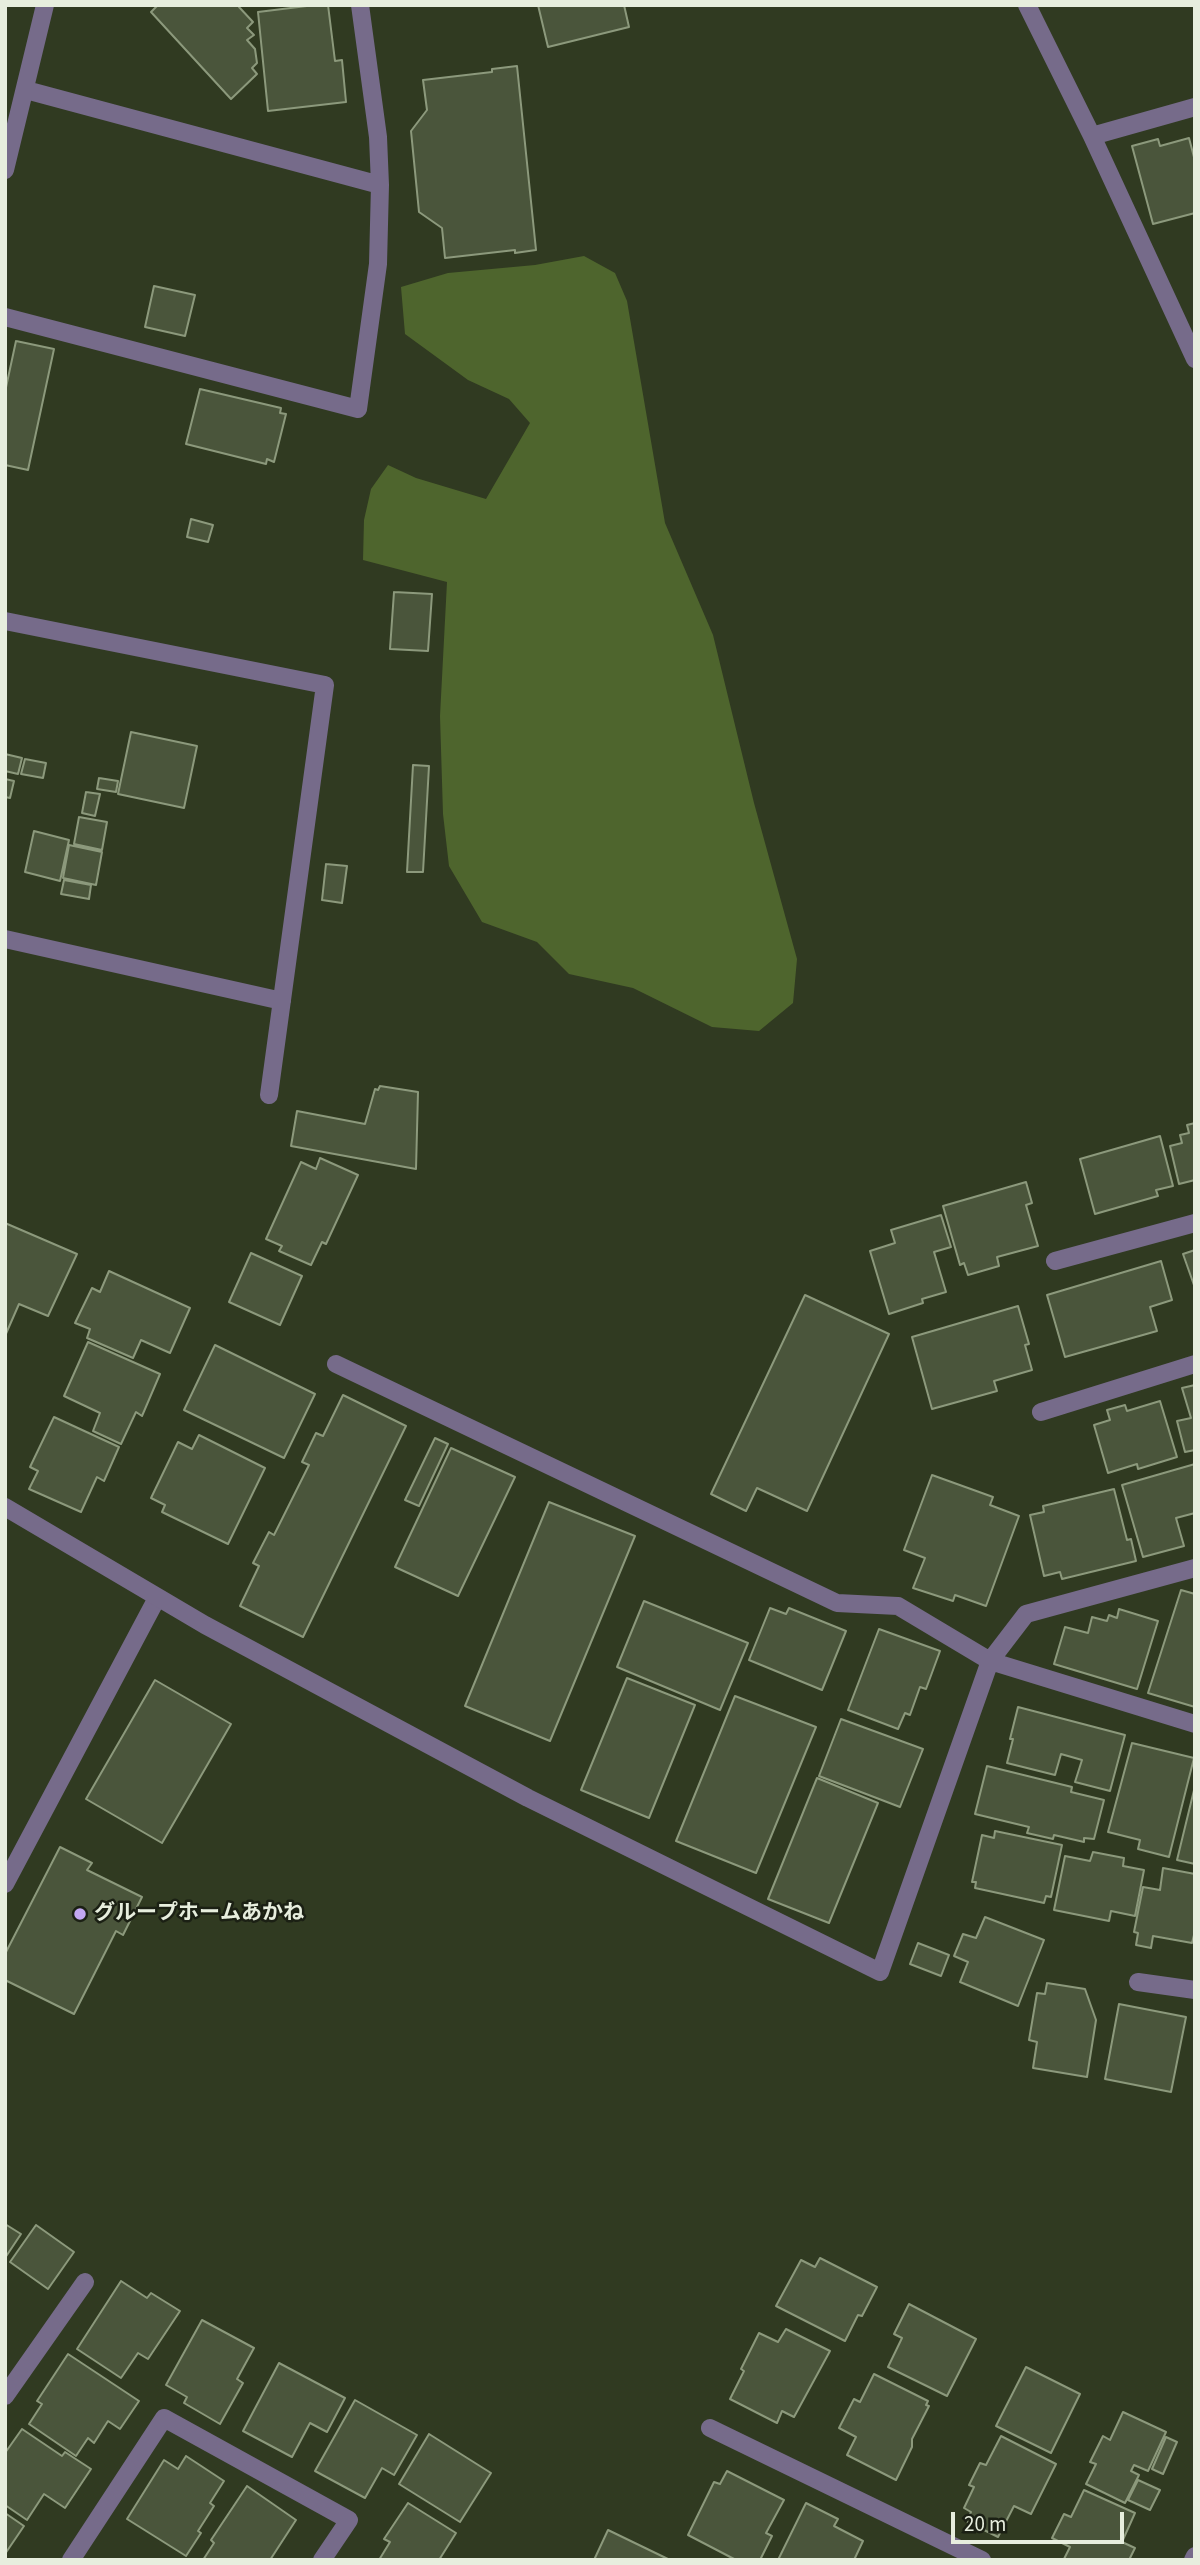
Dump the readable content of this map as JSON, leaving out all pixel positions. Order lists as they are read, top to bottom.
{
  "places": ["グループホームあかね"],
  "scale_bar": "20 m"
}
